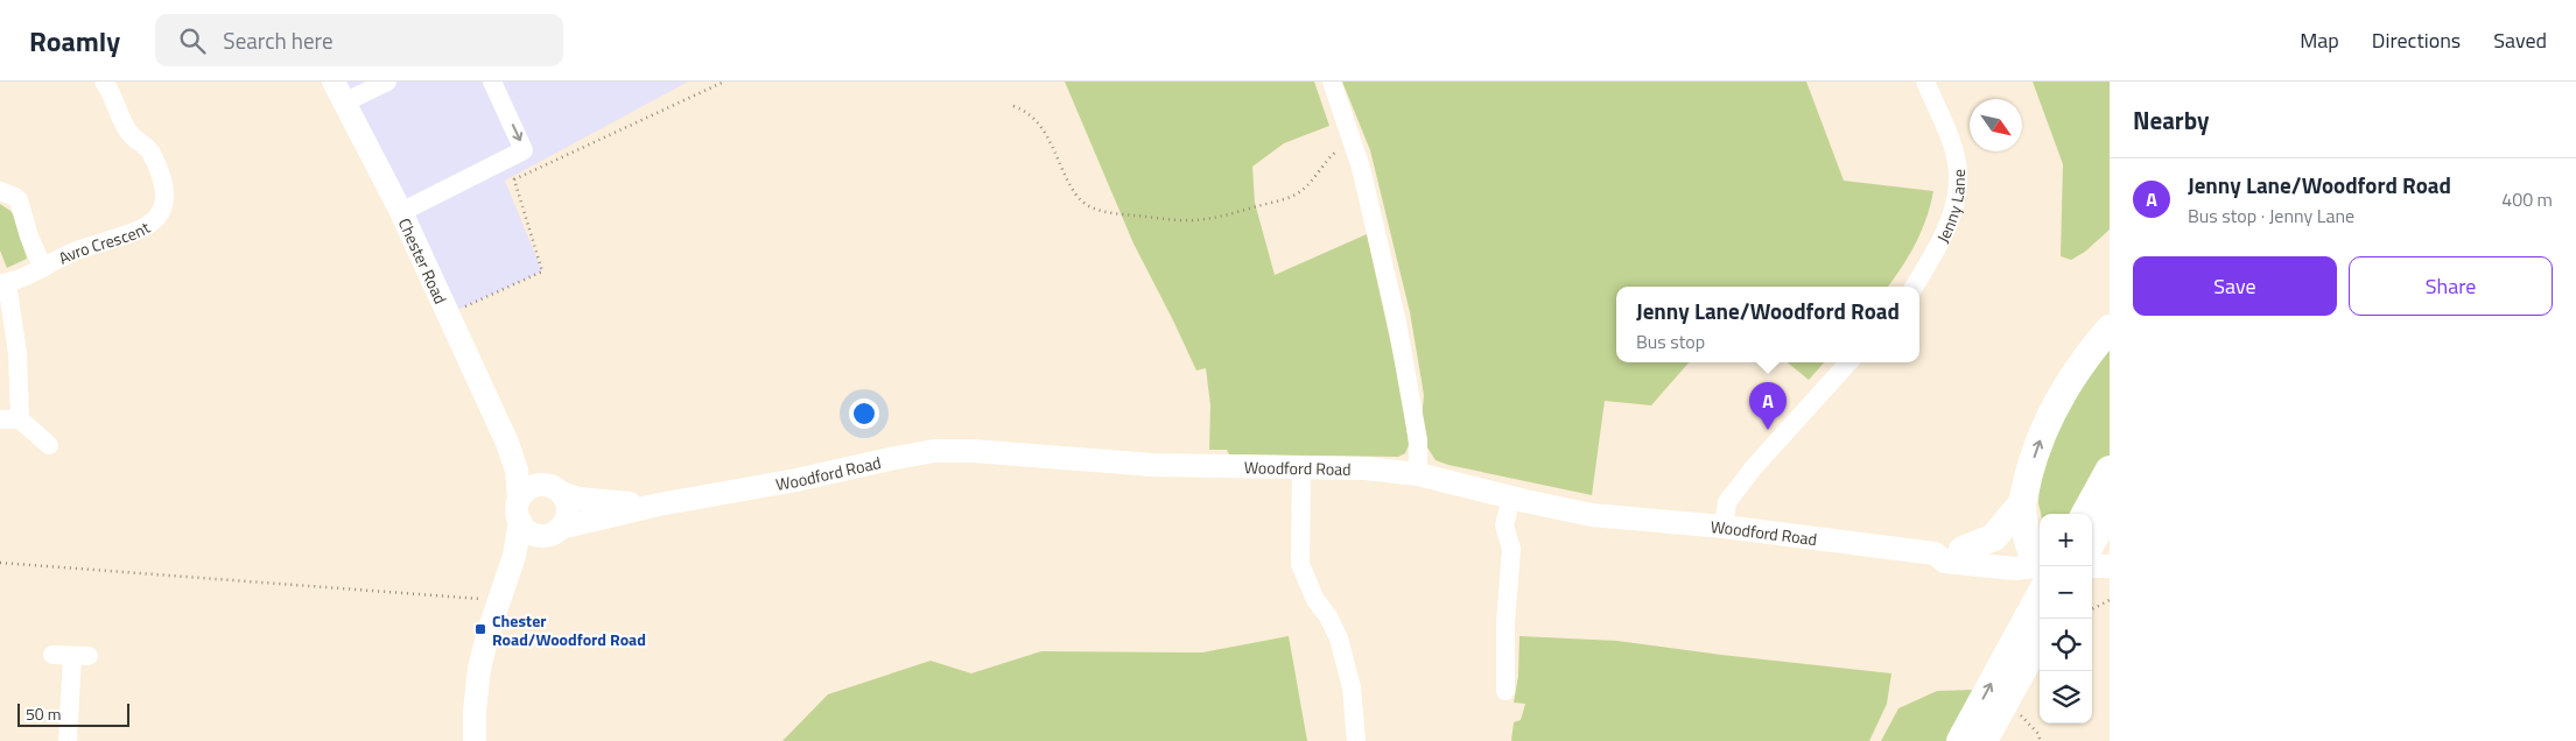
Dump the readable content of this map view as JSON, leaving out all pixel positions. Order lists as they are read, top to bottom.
{
  "streets": {
    "main road": ["Chester Road", "Woodford Road"],
    "street": ["Jenny Lane", "Avro Crescent"]
  },
  "crossings": [
    ["Chester Road", "Woodford Road"]
  ],
  "places": {
    "transit": ["Chester Road/Woodford Road"]
  },
  "scale_bar": "50 m",
  "north": "bottom right",
  "page": {
    "header": "Roamly",
    "search": "Search here",
    "nav": ["Map", "Directions", "Saved"],
    "heading": "Nearby",
    "list": [
      {
        "mark": "A",
        "name": "Jenny Lane/Woodford Road",
        "note": "Bus stop · Jenny Lane",
        "value": "400 m"
      }
    ],
    "buttons": ["Save", "Share"],
    "popup": ["Jenny Lane/Woodford Road", "Bus stop"],
    "pins": "A",
    "map_buttons": ["+", "−"],
    "scale": "50 m"
  }
}
